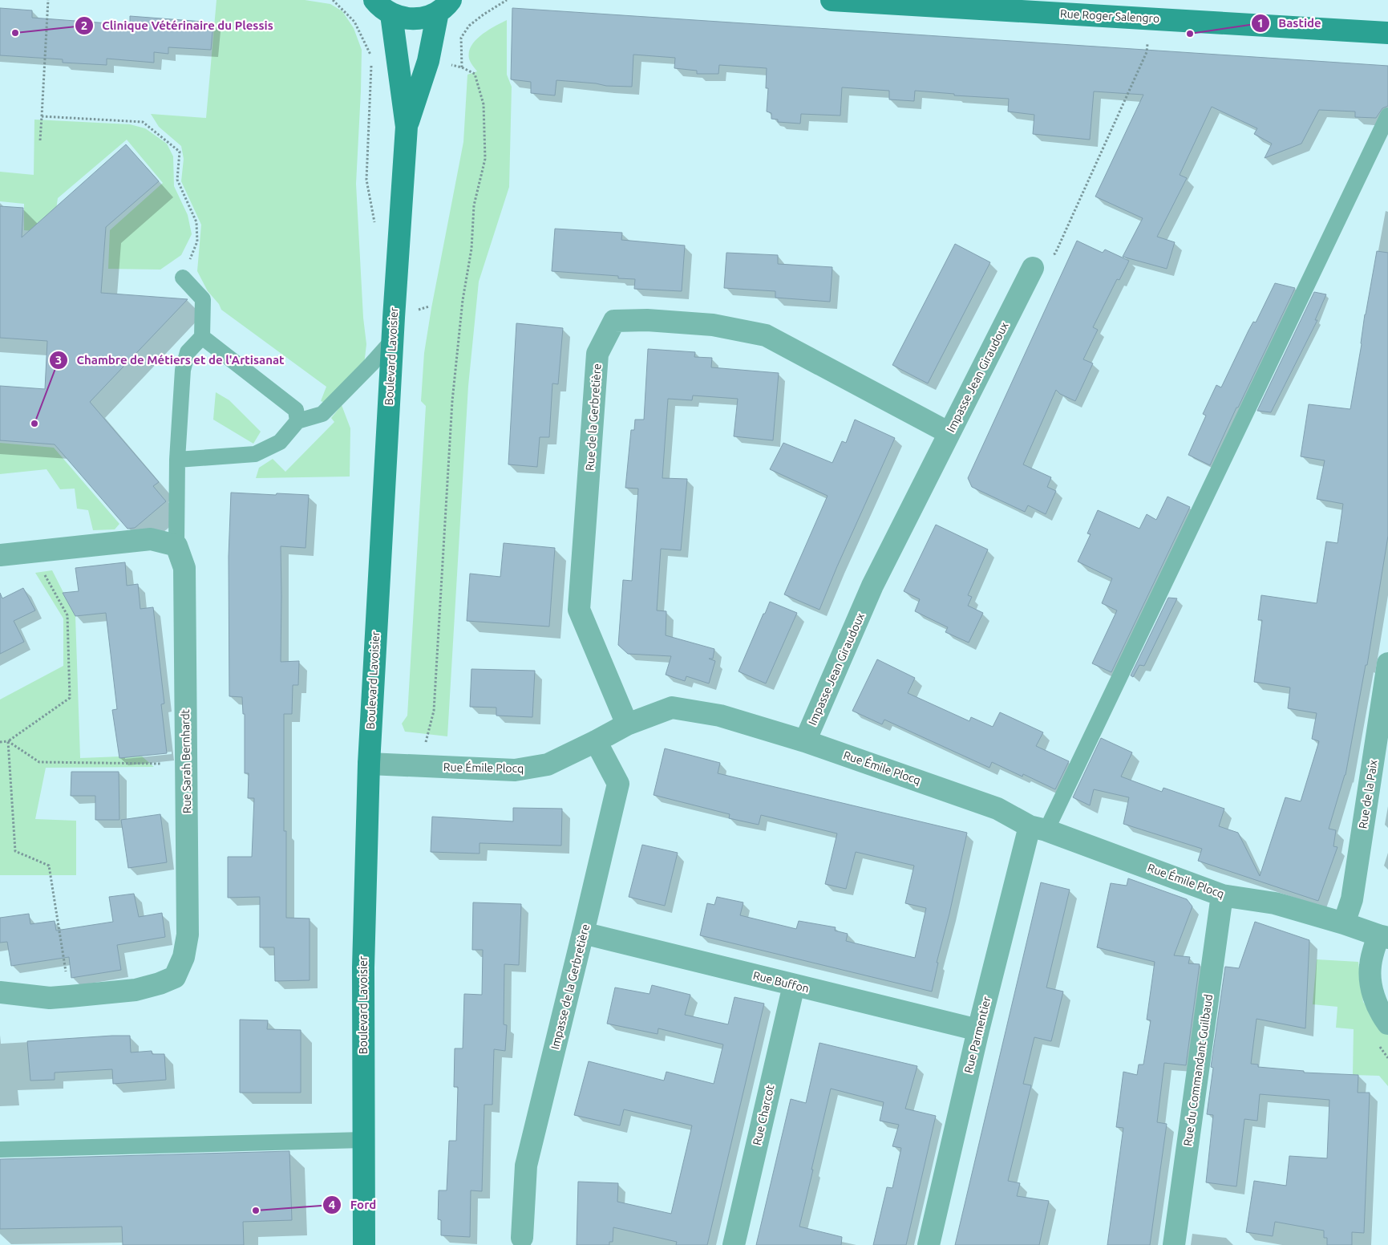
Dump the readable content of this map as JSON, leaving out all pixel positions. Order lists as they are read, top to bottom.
{
  "streets": {
    "main road": ["Rue Roger Salengro", "Boulevard Lavoisier"],
    "street": [
      "Impasse Jean Giraudoux",
      "Rue de la Gerbretière",
      "Rue Sarah Bernhardt",
      "Rue Émile Plocq",
      "Rue de la Paix",
      "Rue Buffon",
      "Impasse de la Gerbretière",
      "Rue Parmentier",
      "Rue du Commandant Guilbaud",
      "Rue Charcot"
    ]
  },
  "crossings": [
    ["Boulevard Lavoisier", "Rue Émile Plocq"],
    ["Impasse Jean Giraudoux", "Rue de la Gerbretière"],
    ["Impasse Jean Giraudoux", "Rue Émile Plocq"],
    ["Rue de la Gerbretière", "Rue Émile Plocq"],
    ["Rue Émile Plocq", "Rue de la Paix"],
    ["Rue Émile Plocq", "Impasse de la Gerbretière"],
    ["Rue Émile Plocq", "Rue Parmentier"],
    ["Rue Émile Plocq", "Rue du Commandant Guilbaud"],
    ["Rue Buffon", "Impasse de la Gerbretière"],
    ["Rue Buffon", "Rue Parmentier"],
    ["Rue Buffon", "Rue Charcot"]
  ],
  "places": [
    "Clinique Vétérinaire du Plessis",
    "Bastide",
    "Chambre de Métiers et de l'Artisanat",
    "Ford"
  ]
}
